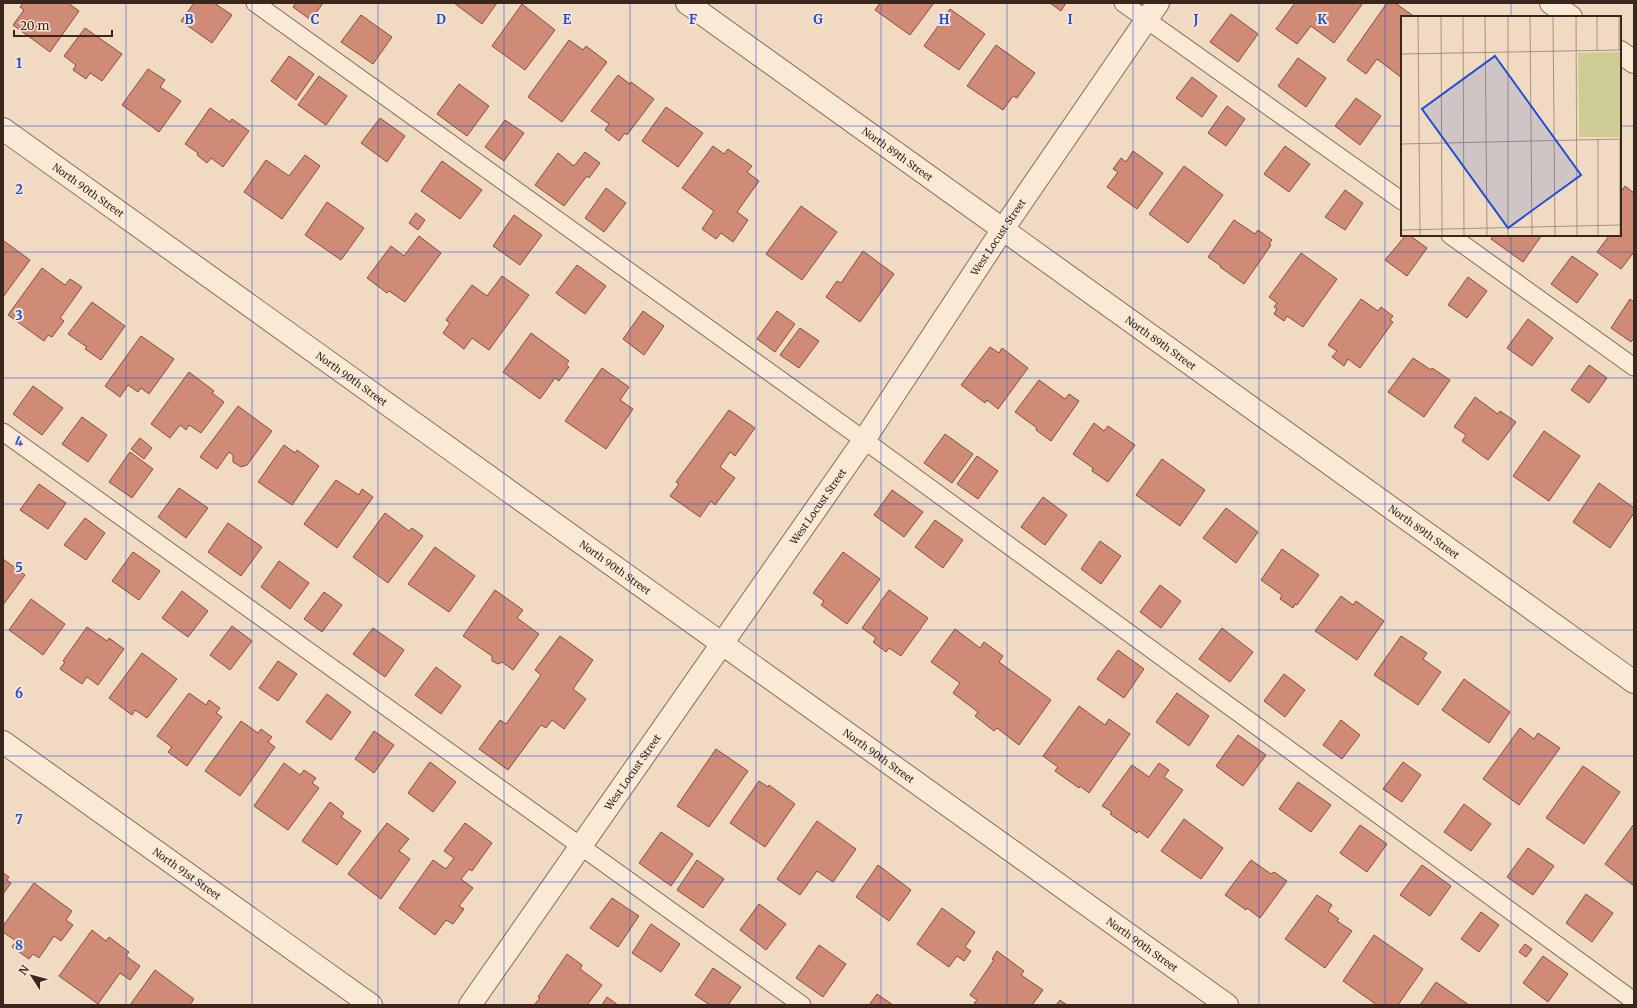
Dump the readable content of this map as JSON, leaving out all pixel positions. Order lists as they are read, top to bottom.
{
  "streets": {
    "street": [
      "North 89th Street",
      "North 90th Street",
      "West Locust Street",
      "North 91st Street"
    ]
  },
  "crossings": [
    ["North 89th Street", "West Locust Street"],
    ["North 90th Street", "West Locust Street"]
  ],
  "scale_bar": "20 m",
  "north": "top left",
  "grid": {
    "columns": [
      "B",
      "C",
      "D",
      "E",
      "F",
      "G",
      "H",
      "I",
      "J",
      "K"
    ],
    "rows": [
      "1",
      "2",
      "3",
      "4",
      "5",
      "6",
      "7",
      "8"
    ]
  }
}
